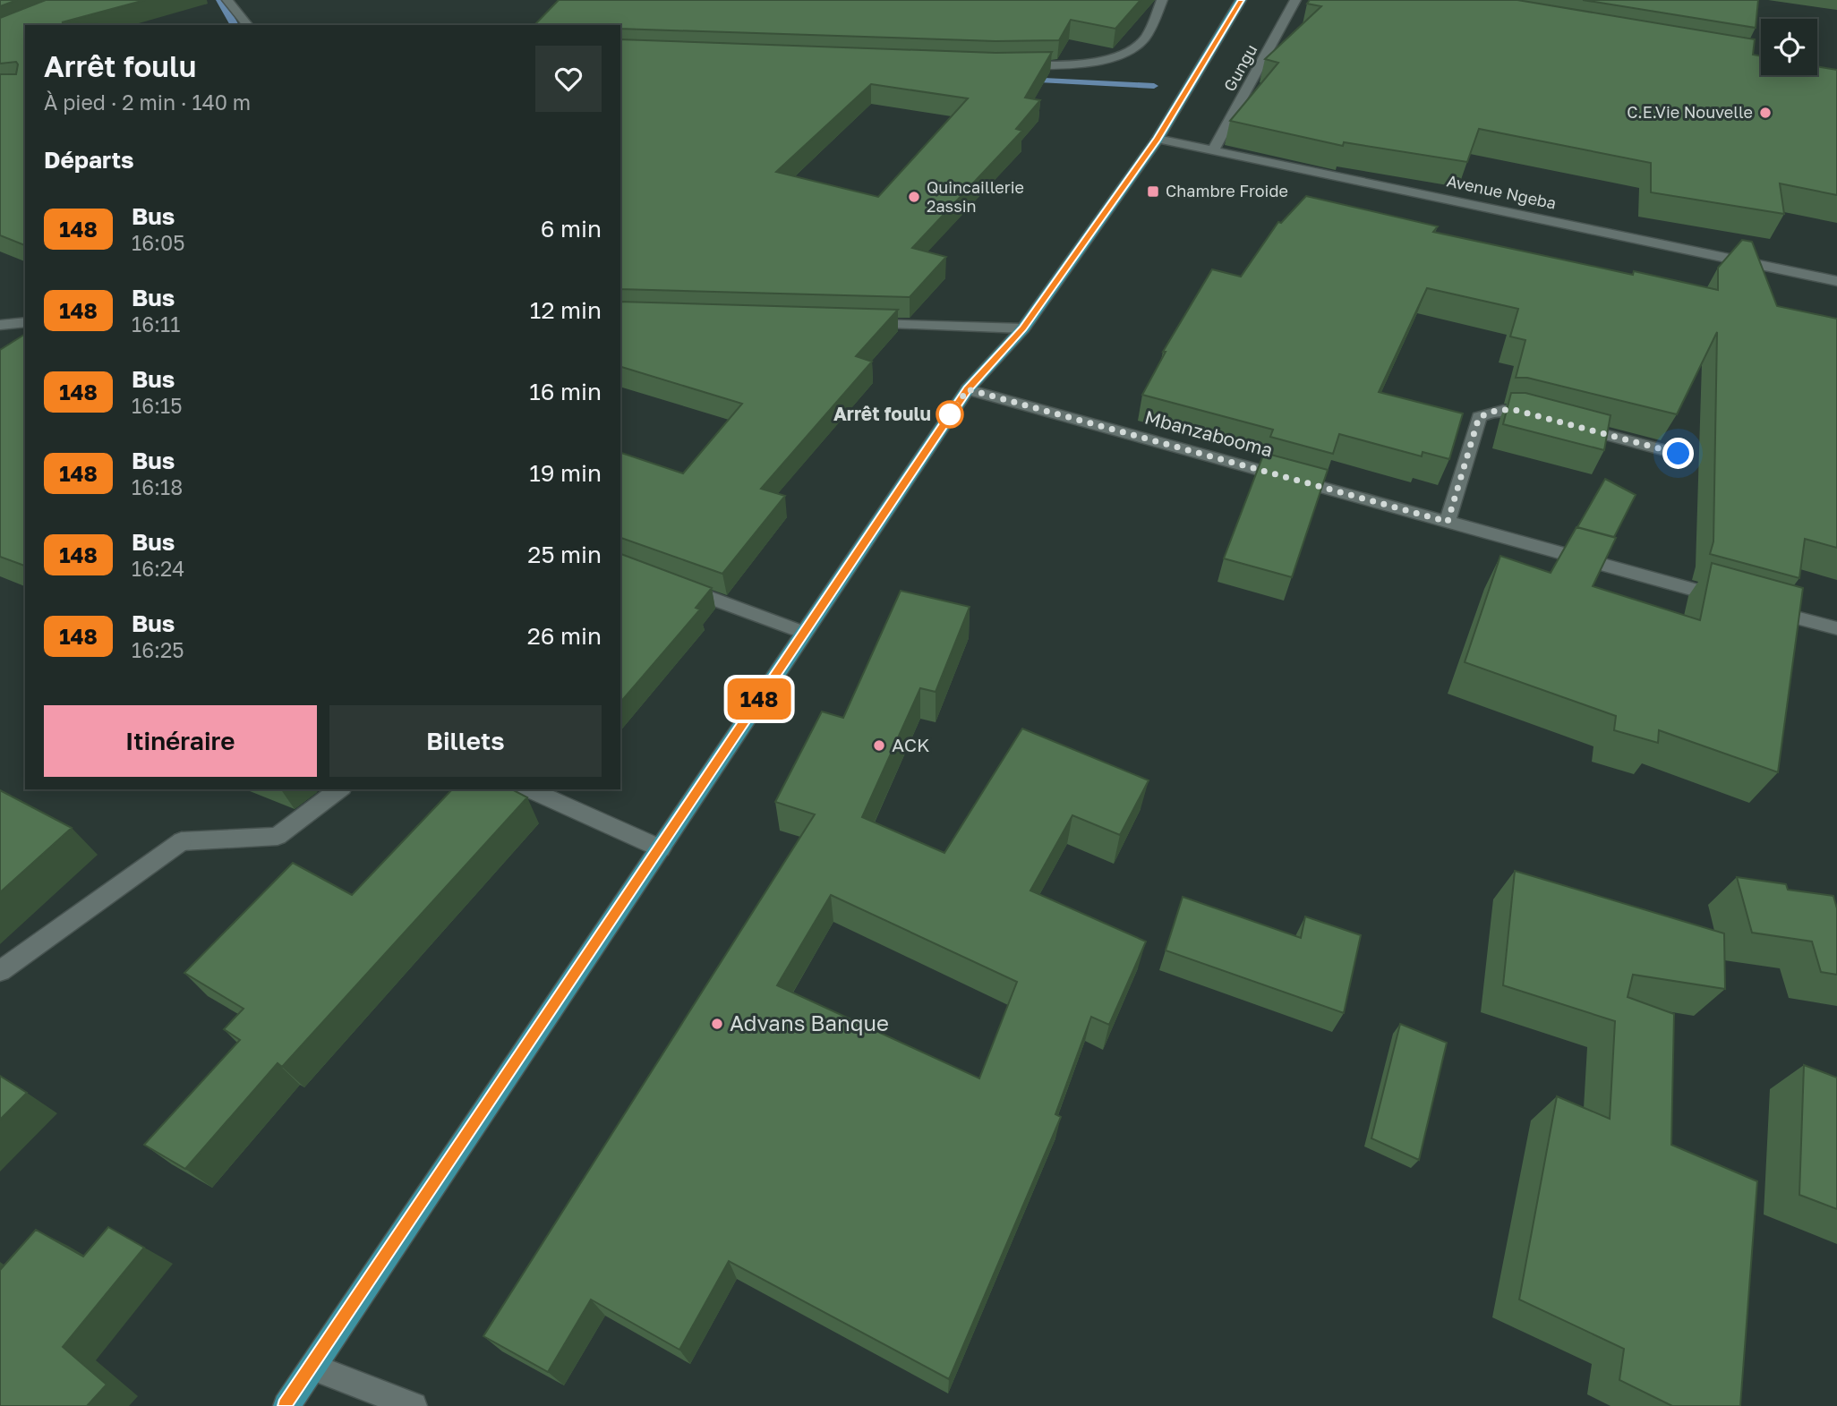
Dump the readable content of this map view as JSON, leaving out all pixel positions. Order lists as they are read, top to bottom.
{
  "streets": {
    "street": ["Gungu", "Avenue Ngeba", "Mbanzabooma"]
  },
  "crossings": [
    ["Gungu", "Avenue Ngeba"]
  ],
  "places": {
    "other": [
      "C.E.Vie Nouvelle",
      "Quincaillerie 2assin",
      "Arrêt foulu",
      "ACK",
      "Advans Banque"
    ],
    "transit": ["Chambre Froide"]
  },
  "lines": ["bus line 148"],
  "page": {
    "on_map": "148",
    "heading": [
      ["Arrêt foulu", "À pied · 2 min · 140 m"],
      "Départs"
    ],
    "list": [
      {
        "mark": "148",
        "name": "Bus",
        "note": "16:05",
        "value": "6 min"
      },
      {
        "mark": "148",
        "name": "Bus",
        "note": "16:11",
        "value": "12 min"
      },
      {
        "mark": "148",
        "name": "Bus",
        "note": "16:15",
        "value": "16 min"
      },
      {
        "mark": "148",
        "name": "Bus",
        "note": "16:18",
        "value": "19 min"
      },
      {
        "mark": "148",
        "name": "Bus",
        "note": "16:24",
        "value": "25 min"
      },
      {
        "mark": "148",
        "name": "Bus",
        "note": "16:25",
        "value": "26 min"
      }
    ],
    "buttons": ["Itinéraire", "Billets"]
  }
}
